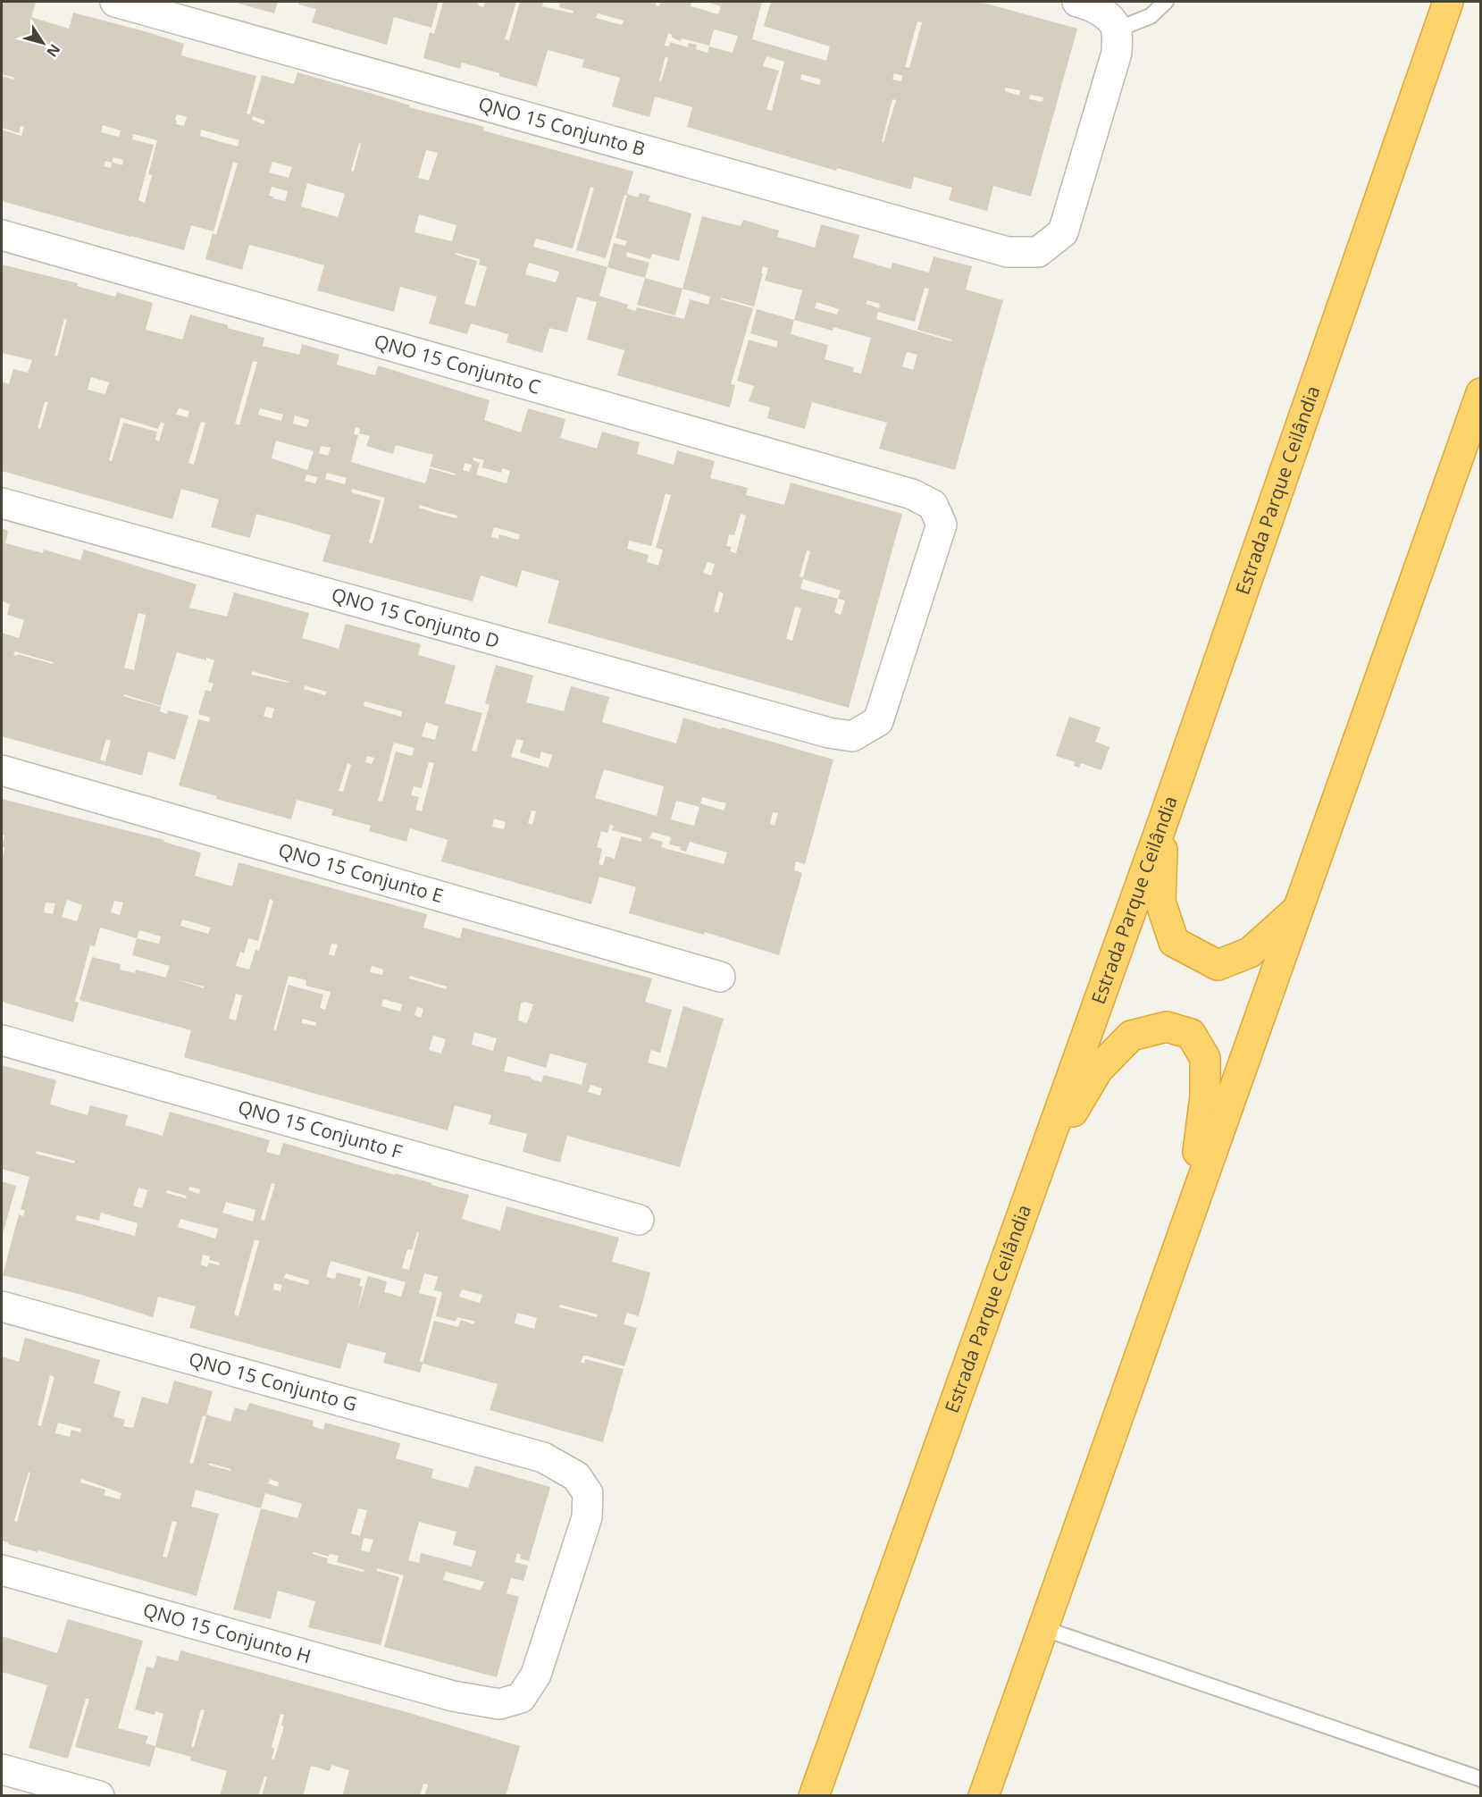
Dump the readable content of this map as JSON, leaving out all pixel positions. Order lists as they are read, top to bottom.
{
  "streets": {
    "highway": ["Estrada Parque Ceilândia"],
    "street": [
      "QNO 15 Conjunto B",
      "QNO 15 Conjunto C",
      "QNO 15 Conjunto D",
      "QNO 15 Conjunto E",
      "QNO 15 Conjunto F",
      "QNO 15 Conjunto G",
      "QNO 15 Conjunto H"
    ]
  },
  "crossings": [
    ["QNO 15 Conjunto C", "QNO 15 Conjunto D"],
    ["QNO 15 Conjunto G", "QNO 15 Conjunto H"]
  ],
  "north": "bottom right"
}
